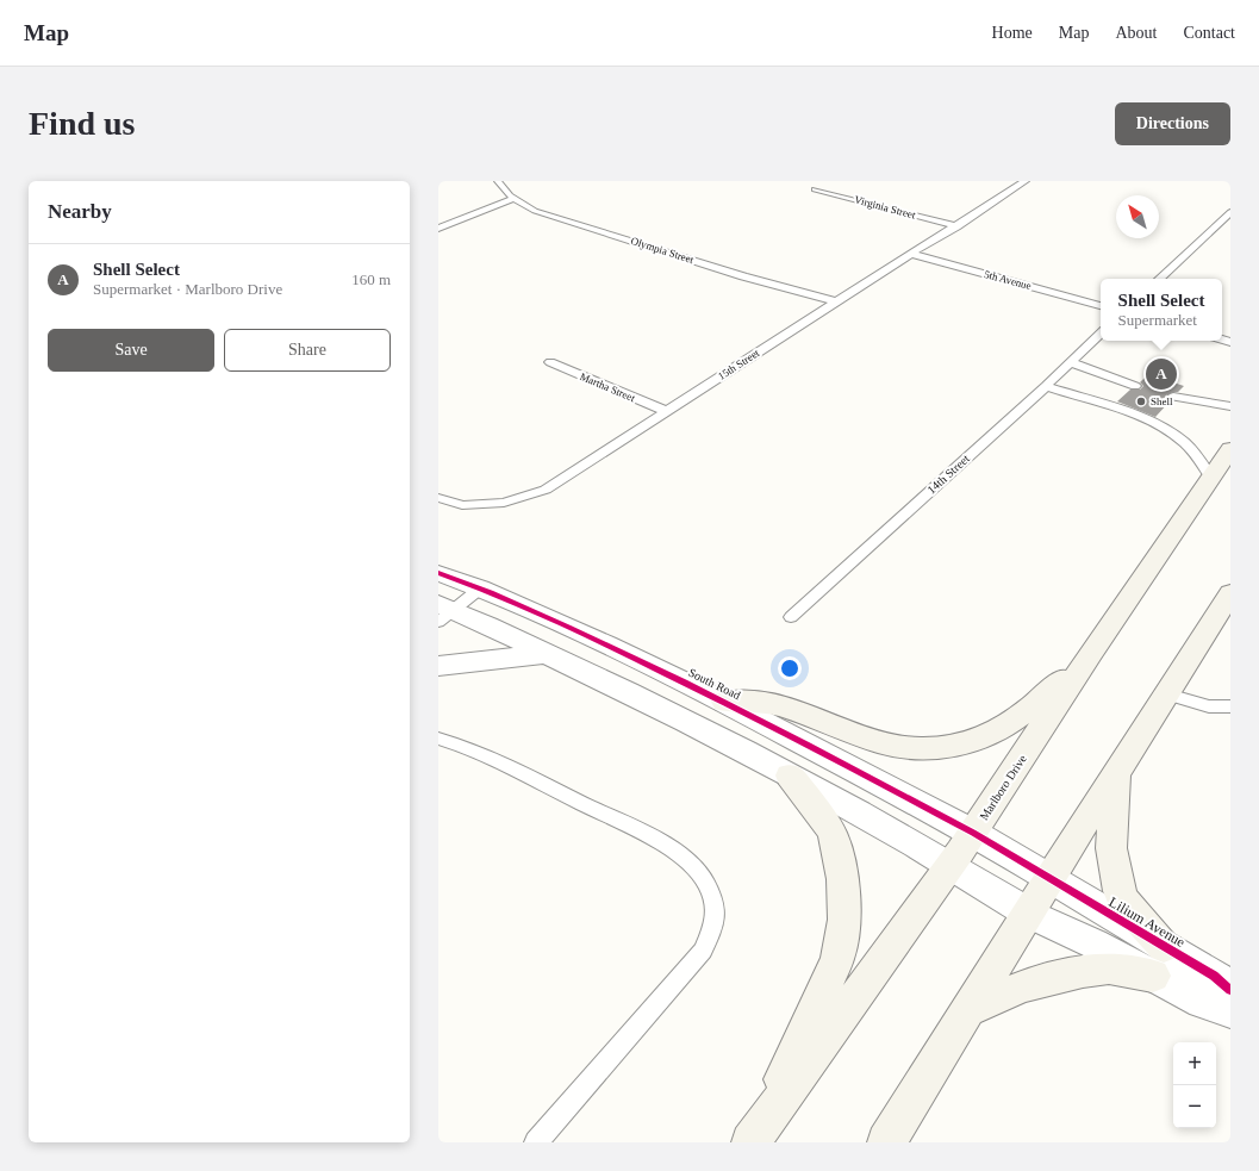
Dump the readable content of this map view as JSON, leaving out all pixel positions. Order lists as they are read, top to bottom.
{
  "streets": {
    "main road": ["Marlboro Drive"],
    "street": ["South Road", "Lilium Avenue"],
    "lane": [
      "Virginia Street",
      "Olympia Street",
      "5th Avenue",
      "15th Street",
      "Martha Street",
      "14th Street"
    ]
  },
  "crossings": [
    ["Virginia Street", "15th Street"],
    ["Olympia Street", "15th Street"],
    ["5th Avenue", "15th Street"],
    ["15th Street", "Martha Street"],
    ["South Road", "Marlboro Drive"],
    ["South Road", "Lilium Avenue"],
    ["Marlboro Drive", "Lilium Avenue"]
  ],
  "places": ["Shell"],
  "north": "top left",
  "page": {
    "header": "Map",
    "nav": [
      "Home",
      "Map",
      "About",
      "Contact"
    ],
    "buttons": [
      "Directions",
      ["Save", "Share"]
    ],
    "title": "Find us",
    "heading": "Nearby",
    "list": [
      {
        "mark": "A",
        "name": "Shell Select",
        "note": "Supermarket · Marlboro Drive",
        "value": "160 m"
      }
    ],
    "popup": ["Shell Select", "Supermarket"],
    "pins": "A",
    "map_buttons": ["+", "−"]
  }
}
